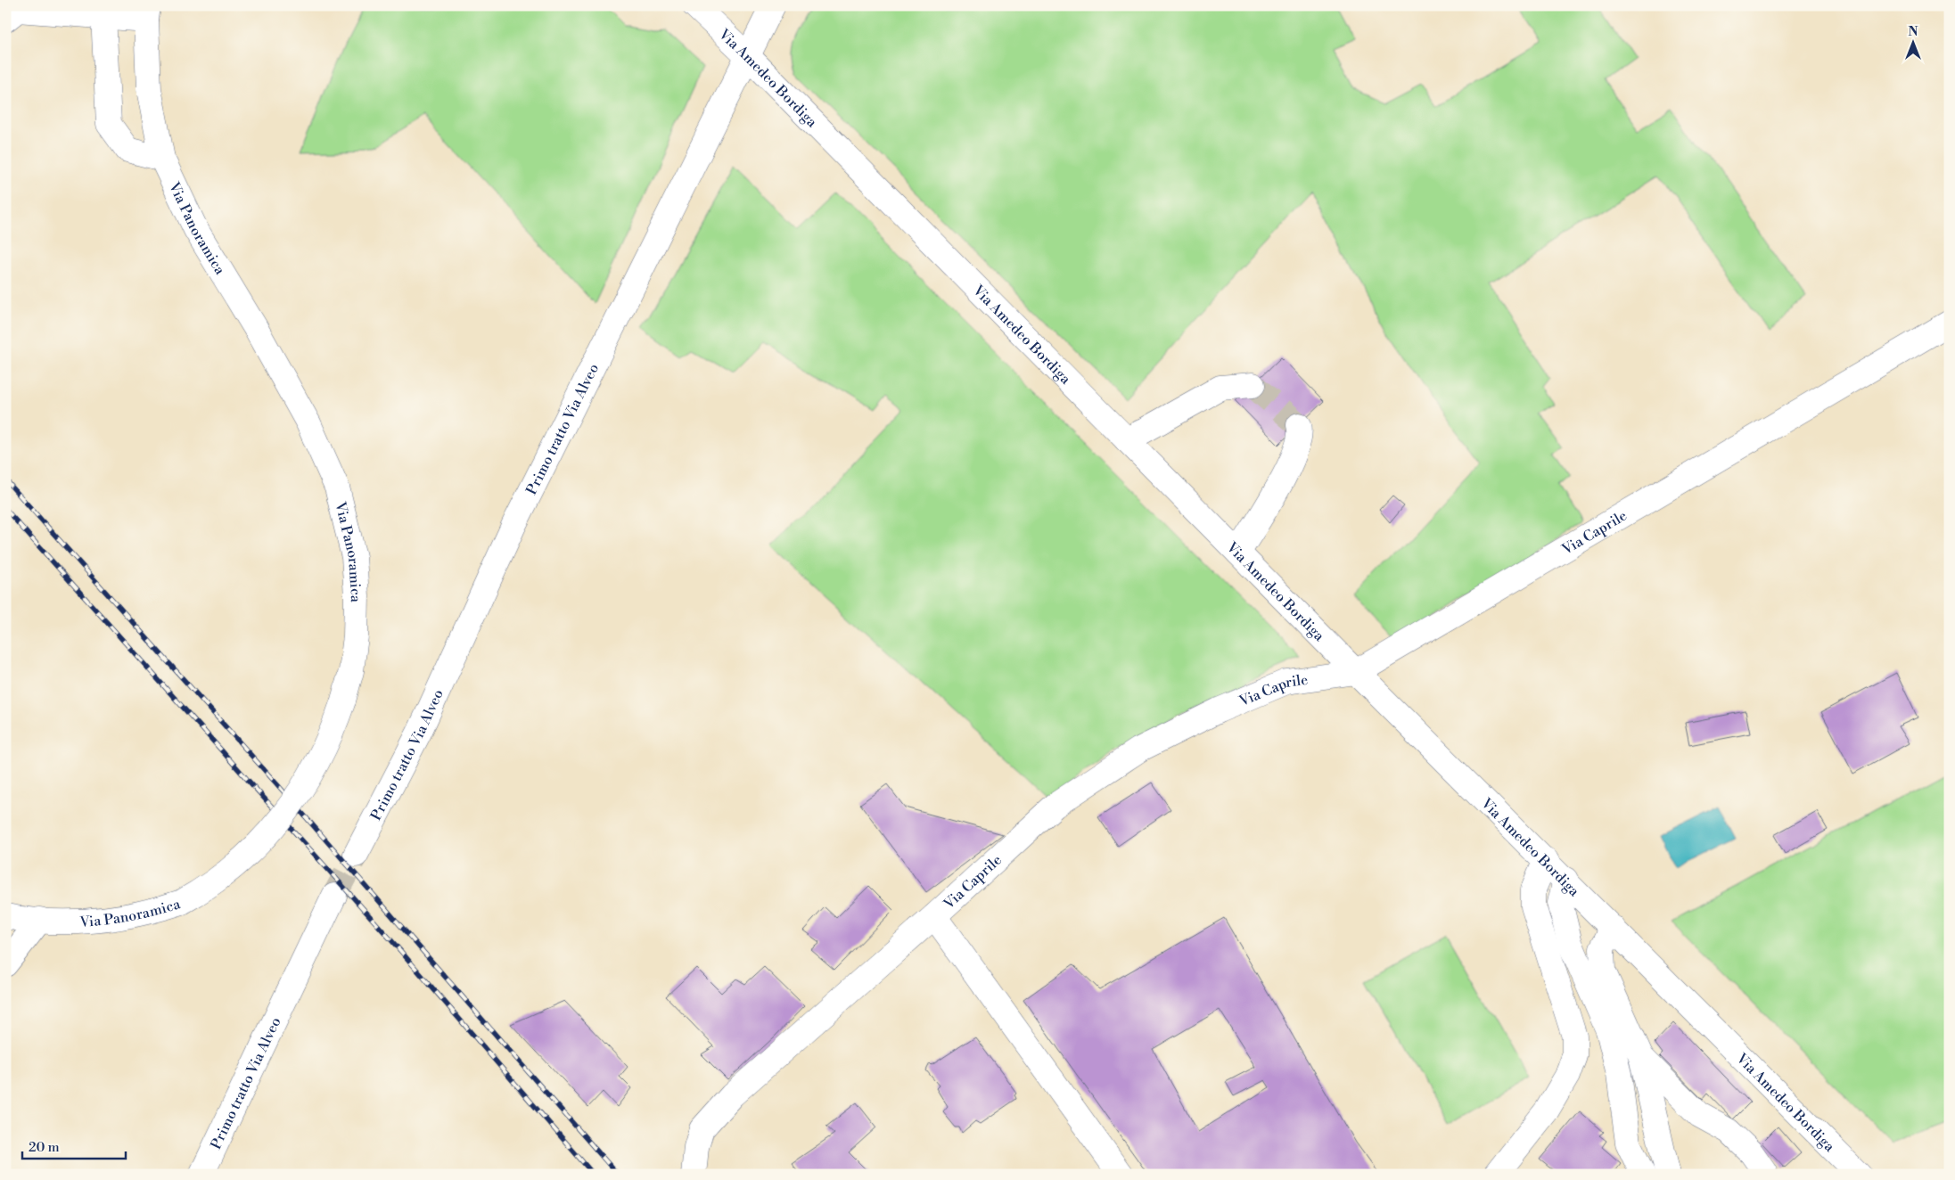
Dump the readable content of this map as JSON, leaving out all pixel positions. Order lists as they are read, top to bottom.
{
  "streets": {
    "street": [
      "Via Amedeo Bordiga",
      "Via Panoramica",
      "Primo tratto Via Alveo",
      "Via Caprile"
    ]
  },
  "crossings": [
    ["Via Amedeo Bordiga", "Primo tratto Via Alveo"],
    ["Via Amedeo Bordiga", "Via Caprile"]
  ],
  "scale_bar": "20 m",
  "north": "top"
}
